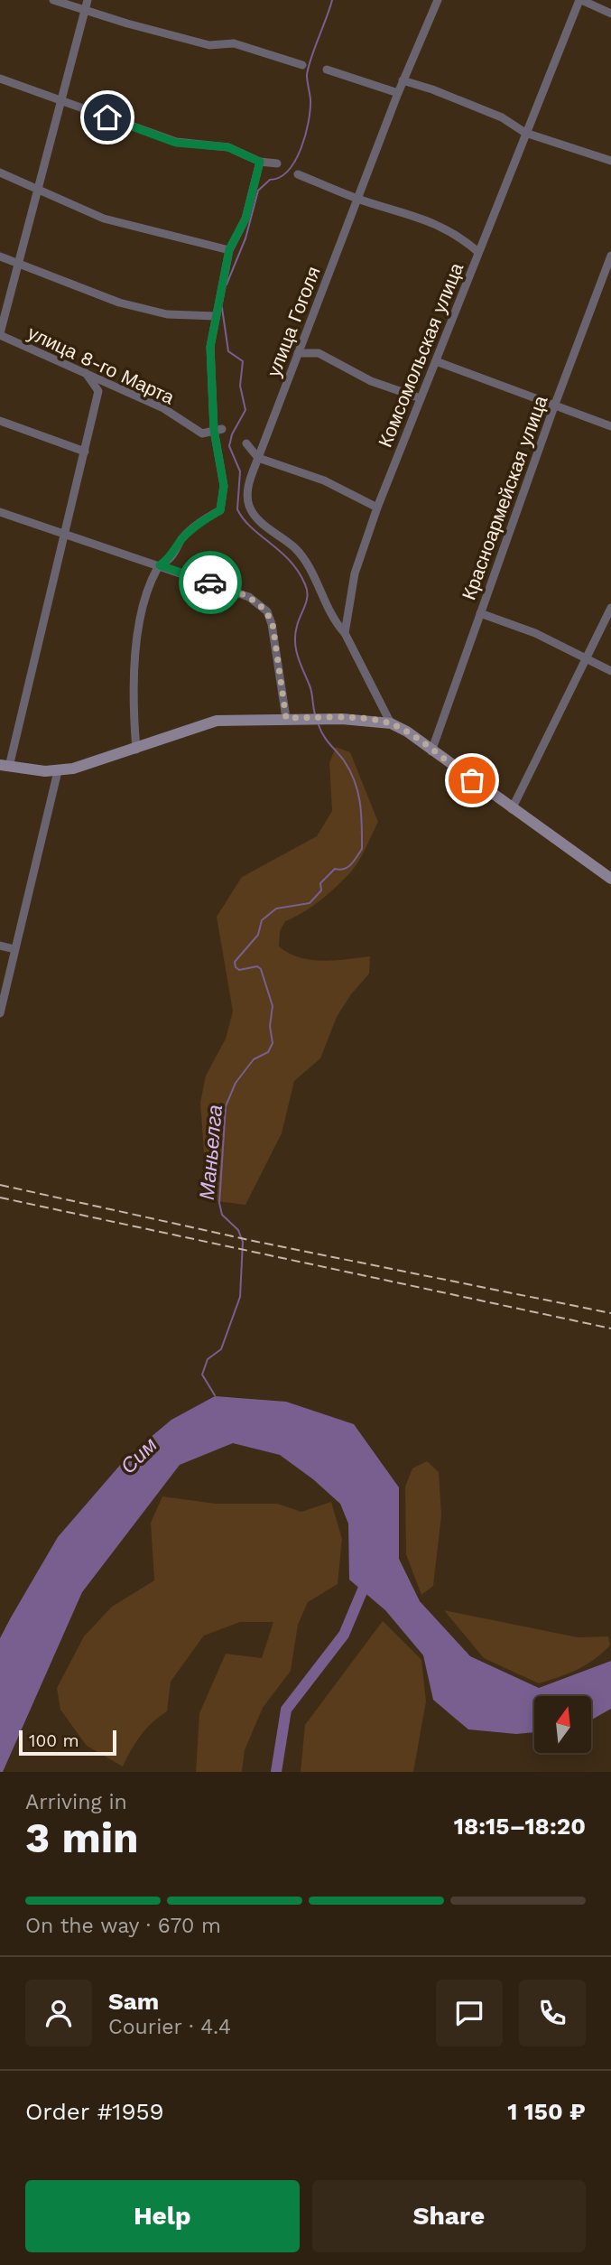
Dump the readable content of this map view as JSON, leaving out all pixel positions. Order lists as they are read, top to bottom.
{
  "streets": {
    "street": [
      "улица Гоголя",
      "Комсомольская улица",
      "улица 8-го Марта",
      "Красноармейская улица"
    ]
  },
  "crossings": [
    ["улица Гоголя", "Комсомольская улица"]
  ],
  "water": ["Маньелга", "Сим"],
  "scale_bar": "100 m",
  "north": "top",
  "page": {
    "scale": "100 m",
    "heading": ["3 min", "Arriving in", "18:15–18:20"],
    "panel": [
      "Sam",
      "Courier · 4.4",
      "Order #1959",
      "1 150 ₽"
    ],
    "bar": "On the way · 670 m",
    "buttons": ["Help", "Share"]
  }
}
